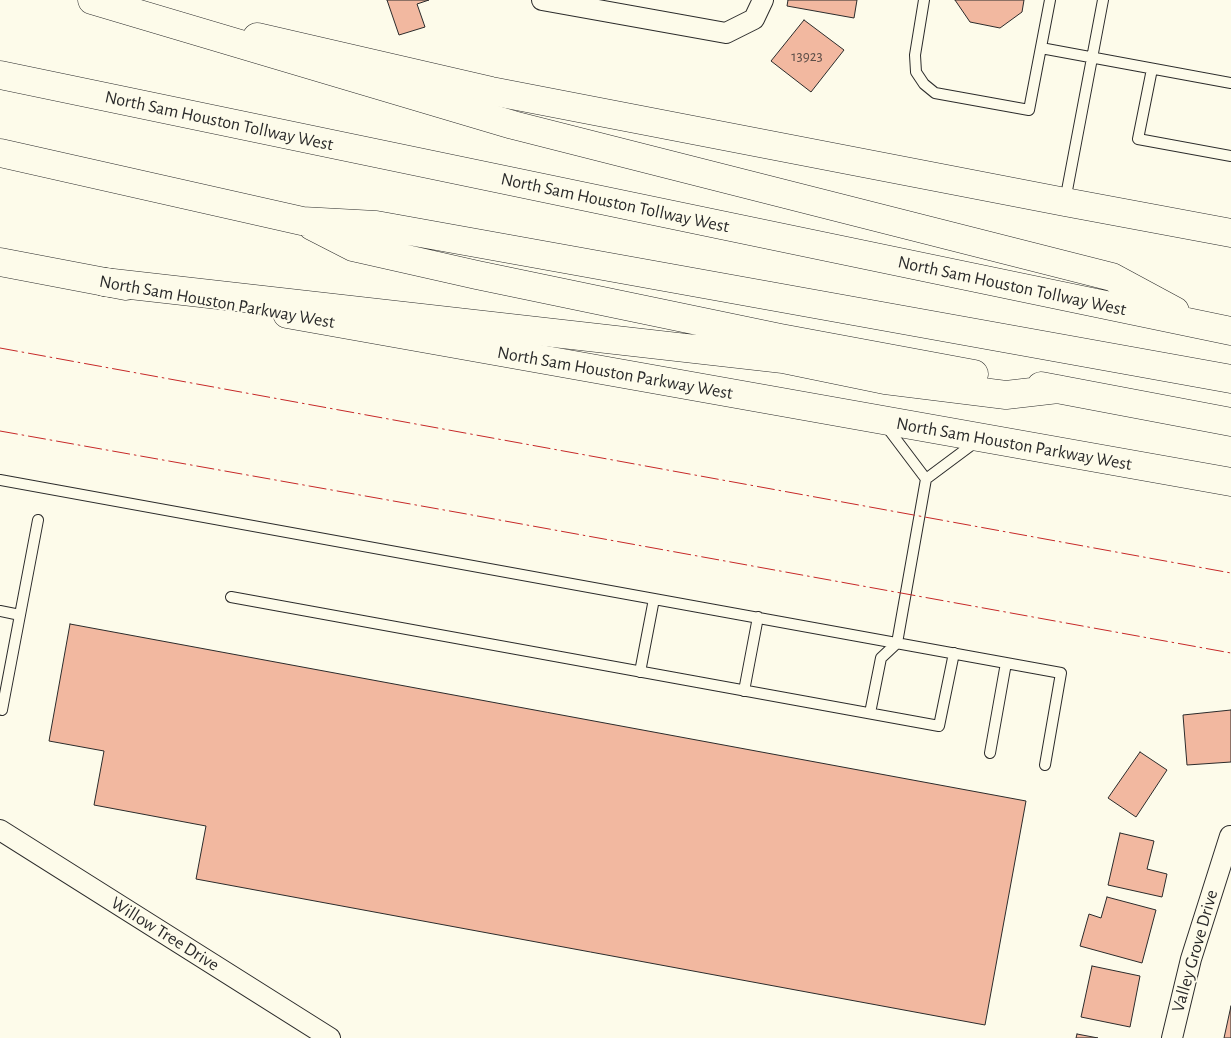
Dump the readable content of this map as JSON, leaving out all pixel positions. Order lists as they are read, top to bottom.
{
  "streets": {
    "main road": ["North Sam Houston Tollway West", "North Sam Houston Parkway West"],
    "street": ["Willow Tree Drive", "Valley Grove Drive"]
  },
  "house_numbers": ["13923"]
}
